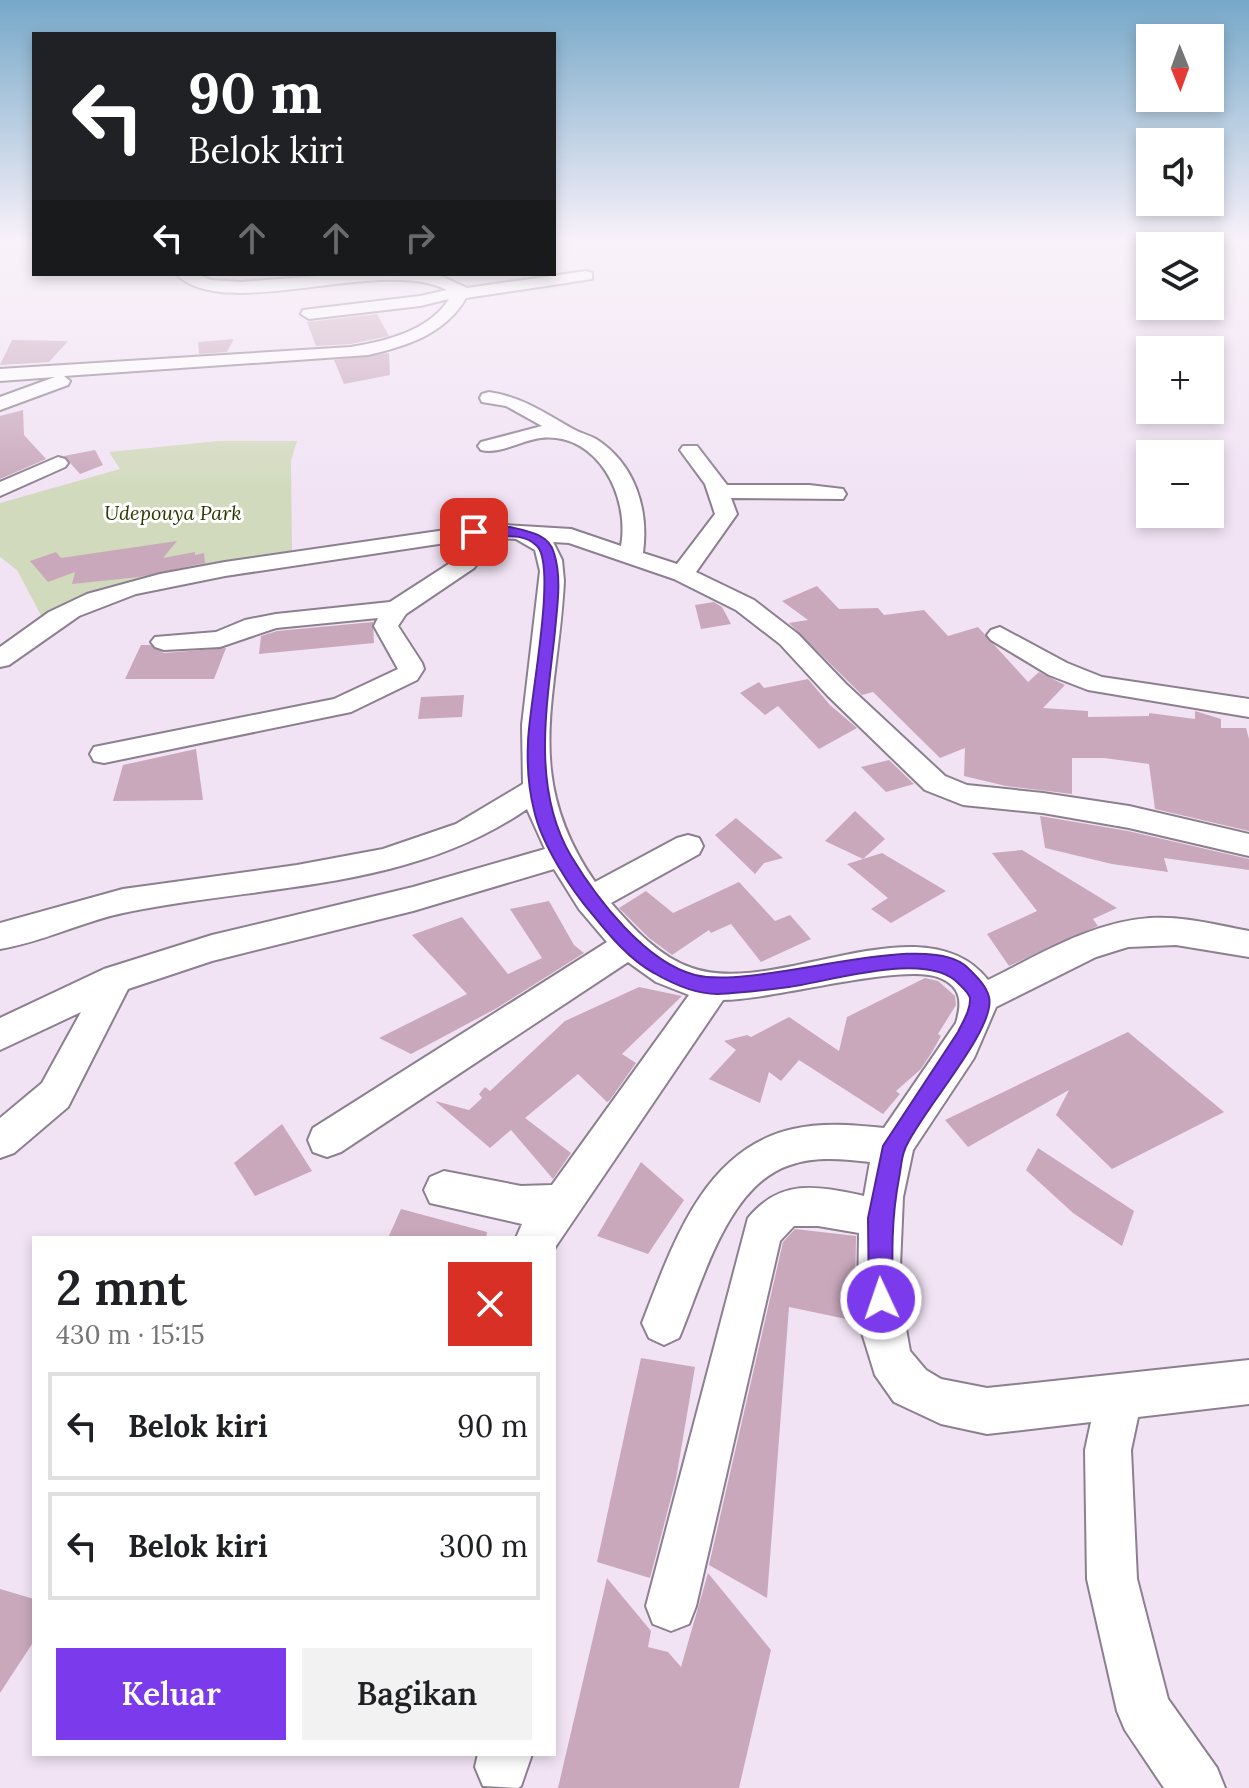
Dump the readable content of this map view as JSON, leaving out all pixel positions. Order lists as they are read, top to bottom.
{
  "parks": ["Udepouya Park"],
  "north": "bottom",
  "page": {
    "map_buttons": ["+", "−"],
    "turn": ["90 m", "Belok kiri"],
    "heading": ["2 mnt", "430 m · 15:15"],
    "list": [
      {
        "name": "Belok kiri",
        "value": "90 m"
      },
      {
        "name": "Belok kiri",
        "value": "300 m"
      }
    ],
    "buttons": ["Keluar", "Bagikan"]
  }
}
